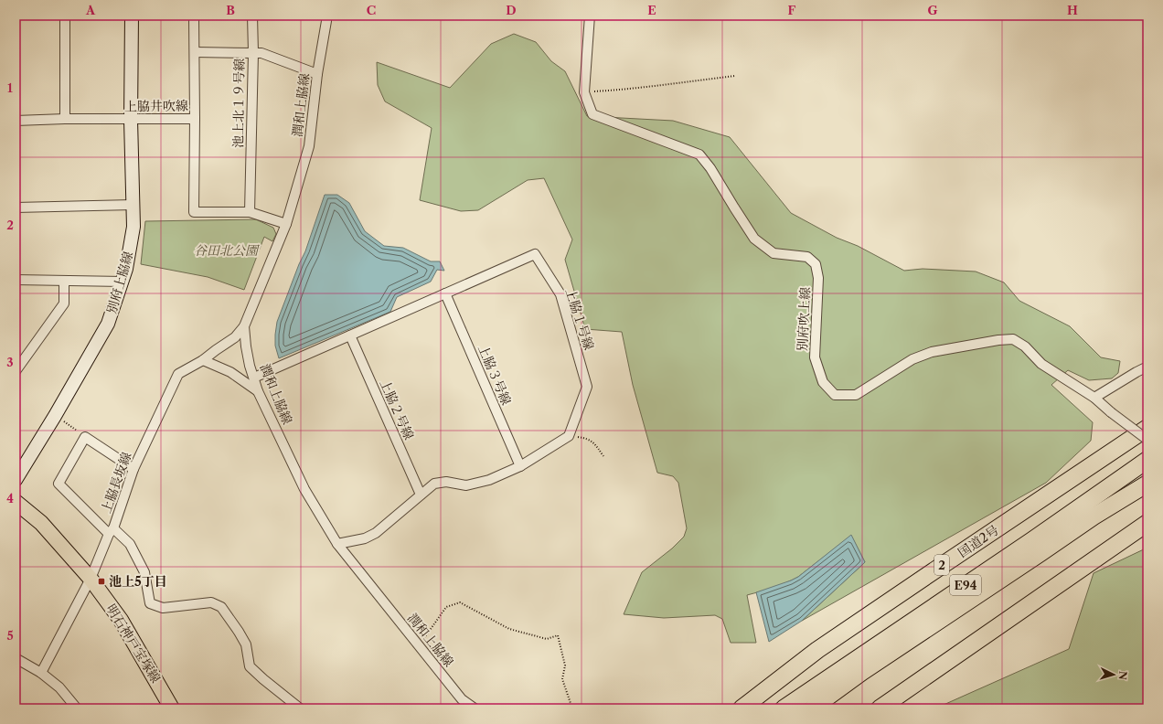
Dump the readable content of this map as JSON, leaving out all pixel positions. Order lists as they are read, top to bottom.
{
  "streets": {
    "highway": ["国道2号", "2", "E94"],
    "main road": ["明石神戸宝塚線"],
    "street": [
      "池上北１９号線",
      "潤和上脇線",
      "上脇井吹線",
      "別府上脇線",
      "上脇１号線",
      "別府吹上線",
      "上脇３号線",
      "上脇２号線",
      "上脇長坂線"
    ]
  },
  "crossings": [
    ["池上北１９号線", "上脇井吹線"],
    ["潤和上脇線", "上脇１号線"],
    ["潤和上脇線", "上脇長坂線"],
    ["上脇井吹線", "別府上脇線"],
    ["上脇１号線", "上脇３号線"],
    ["上脇１号線", "上脇２号線"],
    ["上脇長坂線", "明石神戸宝塚線"]
  ],
  "parks": ["谷田北公園"],
  "places": {
    "transit": ["池上5丁目"]
  },
  "north": "right",
  "grid": {
    "columns": [
      "A",
      "B",
      "C",
      "D",
      "E",
      "F",
      "G",
      "H"
    ],
    "rows": [
      "1",
      "2",
      "3",
      "4",
      "5"
    ]
  }
}
